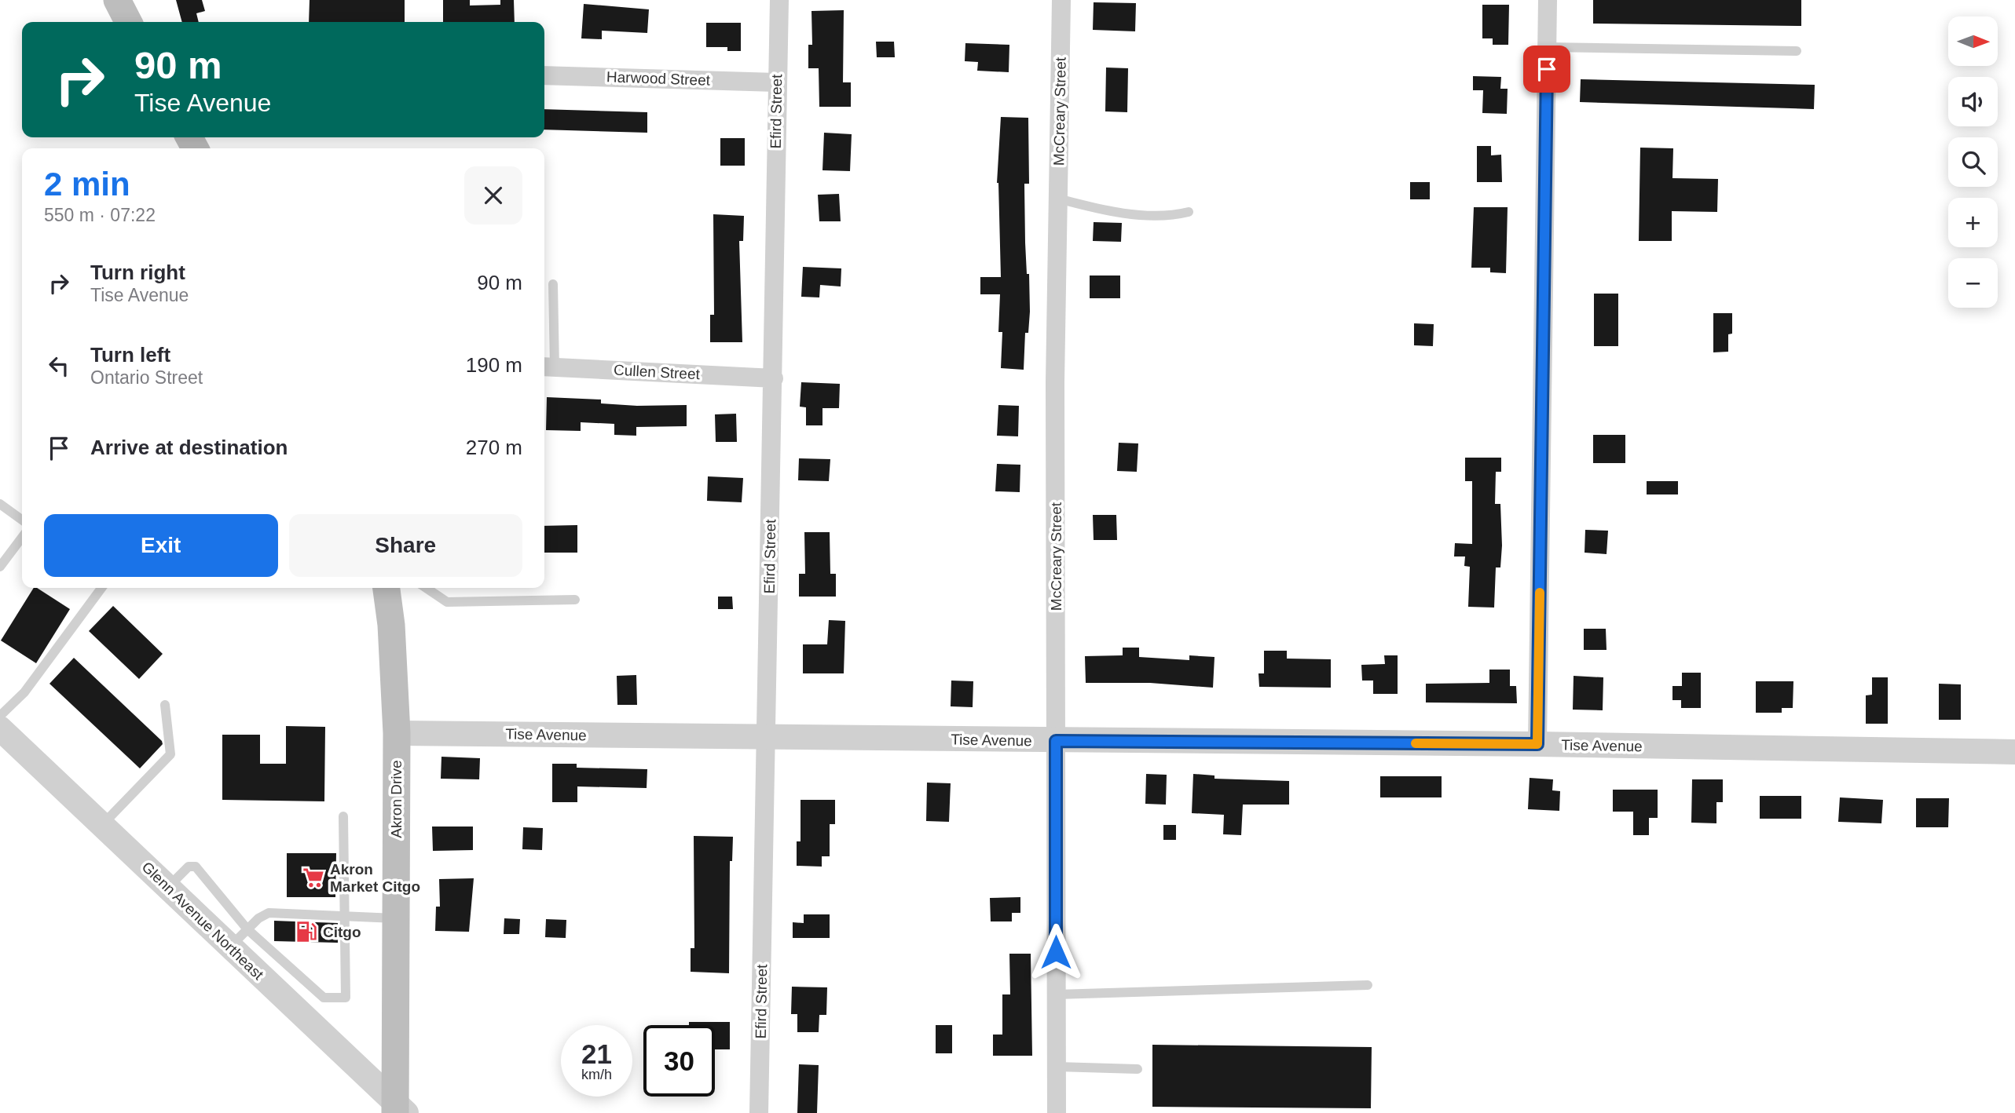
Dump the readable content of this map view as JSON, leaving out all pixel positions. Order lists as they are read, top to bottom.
{
  "streets": {
    "main road": ["Akron Drive"],
    "street": [
      "Harwood Street",
      "Efird Street",
      "McCreary Street",
      "Cullen Street",
      "Tise Avenue",
      "Glenn Avenue Northeast"
    ]
  },
  "crossings": [
    ["Harwood Street", "Efird Street"],
    ["Efird Street", "Cullen Street"],
    ["Efird Street", "Tise Avenue"],
    ["McCreary Street", "Tise Avenue"],
    ["Tise Avenue", "Akron Drive"],
    ["Akron Drive", "Glenn Avenue Northeast"]
  ],
  "places": {
    "supermarket": ["Akron Market Citgo"],
    "fuel station": ["Citgo"]
  },
  "north": "right",
  "page": {
    "map_buttons": ["+", "−"],
    "turn": ["90 m", "Tise Avenue"],
    "heading": ["2 min", "550 m · 07:22"],
    "list": [
      {
        "name": "Turn right",
        "note": "Tise Avenue",
        "value": "90 m"
      },
      {
        "name": "Turn left",
        "note": "Ontario Street",
        "value": "190 m"
      },
      {
        "name": "Arrive at destination",
        "value": "270 m"
      }
    ],
    "buttons": ["Exit", "Share"],
    "speed": "21 km/h",
    "limit": "30"
  }
}
